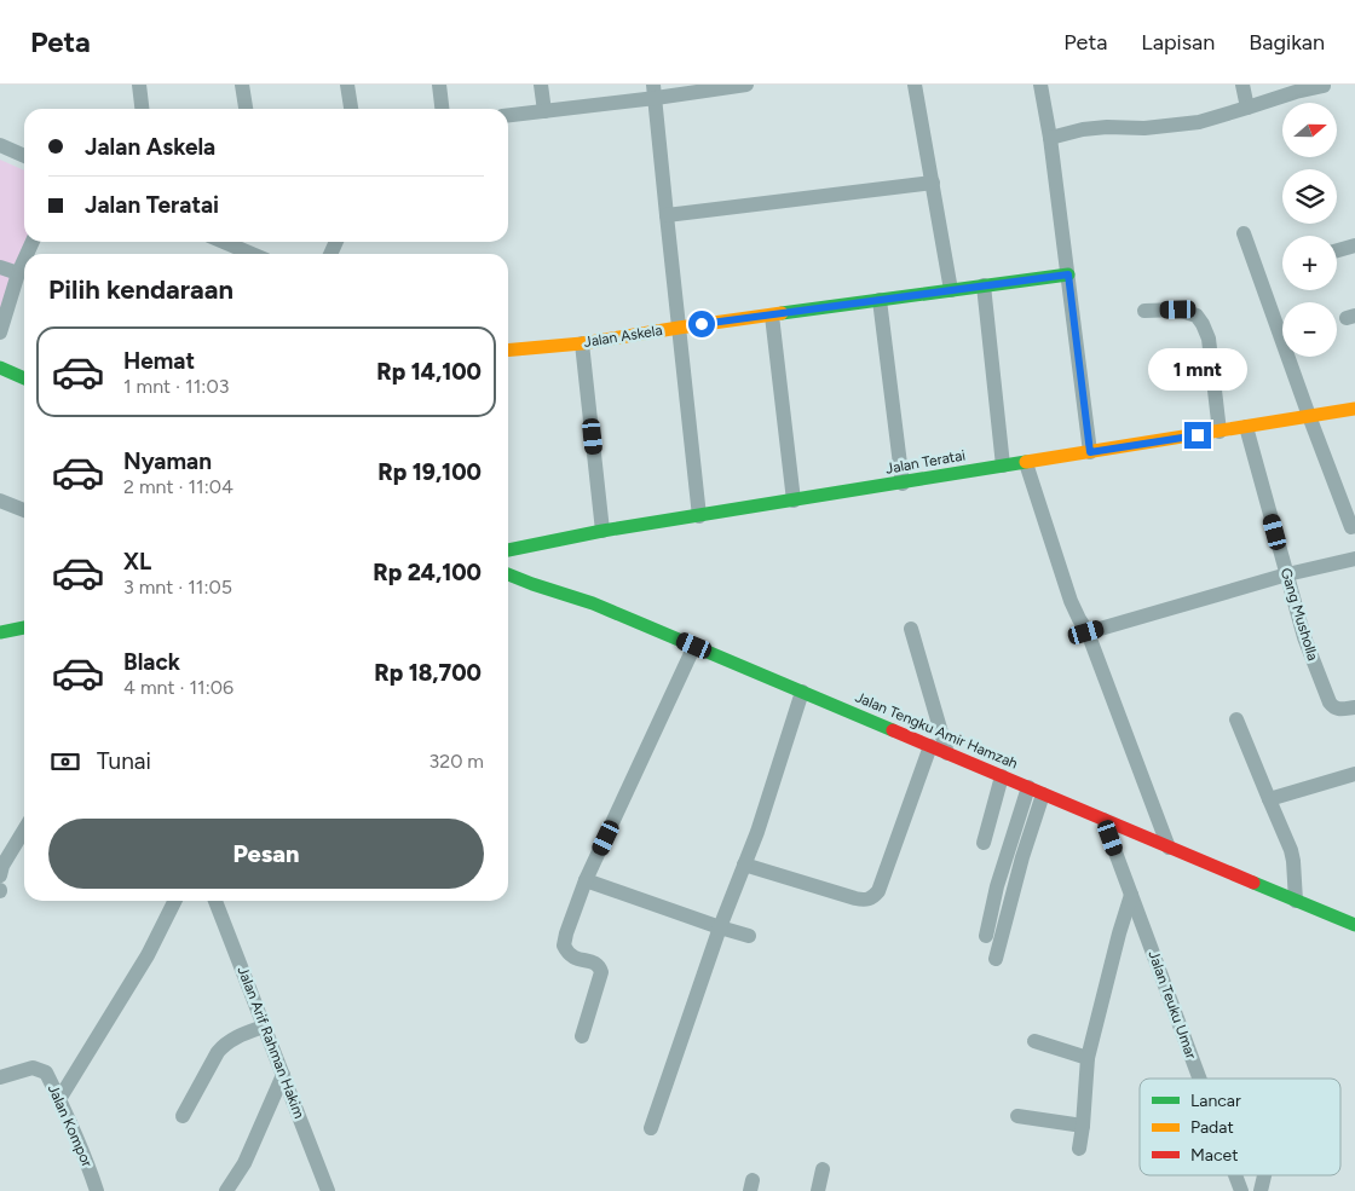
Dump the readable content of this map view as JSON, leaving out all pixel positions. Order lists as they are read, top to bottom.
{
  "streets": {
    "street": [
      "Jalan Askela",
      "Jalan Teratai",
      "Gang Musholla",
      "Jalan Tengku Amir Hamzah",
      "Jalan Teuku Umar",
      "Jalan Arif Rahman Hakim",
      "Jalan Kompor"
    ]
  },
  "crossings": [
    ["Jalan Teratai", "Gang Musholla"],
    ["Jalan Tengku Amir Hamzah", "Jalan Teuku Umar"]
  ],
  "legend": ["Lancar", "Padat", "Macet"],
  "north": "right",
  "page": {
    "header": "Peta",
    "nav": ["Peta", "Lapisan", "Bagikan"],
    "map_buttons": ["+", "−"],
    "banner": ["Jalan Askela", "Jalan Teratai"],
    "heading": "Pilih kendaraan",
    "list": [
      {
        "name": "Hemat",
        "note": "1 mnt · 11:03",
        "value": "Rp 14,100"
      },
      {
        "name": "Nyaman",
        "note": "2 mnt · 11:04",
        "value": "Rp 19,100"
      },
      {
        "name": "XL",
        "note": "3 mnt · 11:05",
        "value": "Rp 24,100"
      },
      {
        "name": "Black",
        "note": "4 mnt · 11:06",
        "value": "Rp 18,700"
      }
    ],
    "bubble": "1 mnt",
    "pay": ["Tunai", "320 m"],
    "buttons": "Pesan"
  }
}
